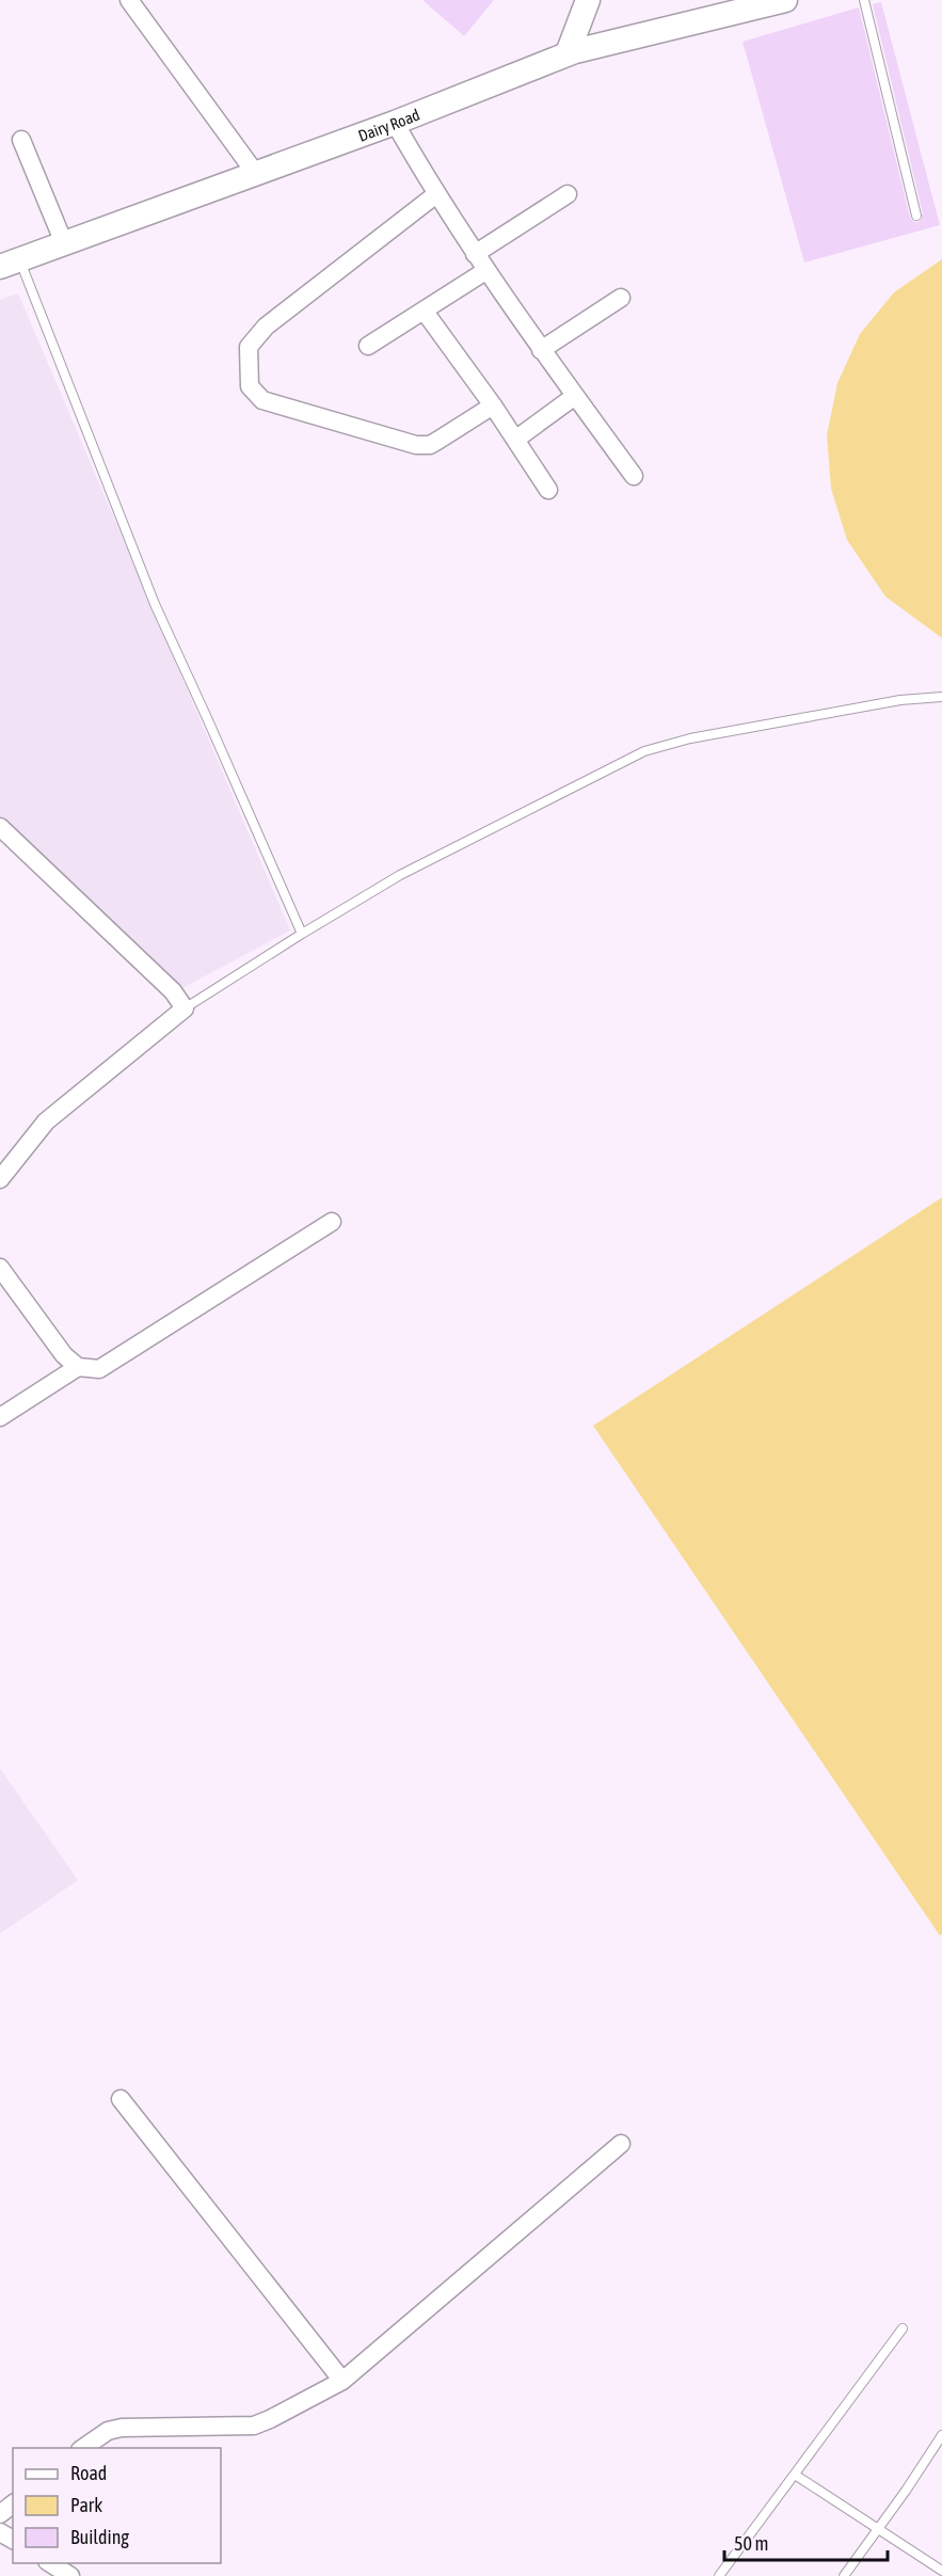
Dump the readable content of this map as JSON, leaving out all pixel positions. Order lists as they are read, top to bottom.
{
  "streets": {
    "street": ["Dairy Road"]
  },
  "legend": ["Road", "Park", "Building"],
  "scale_bar": "50 m"
}
